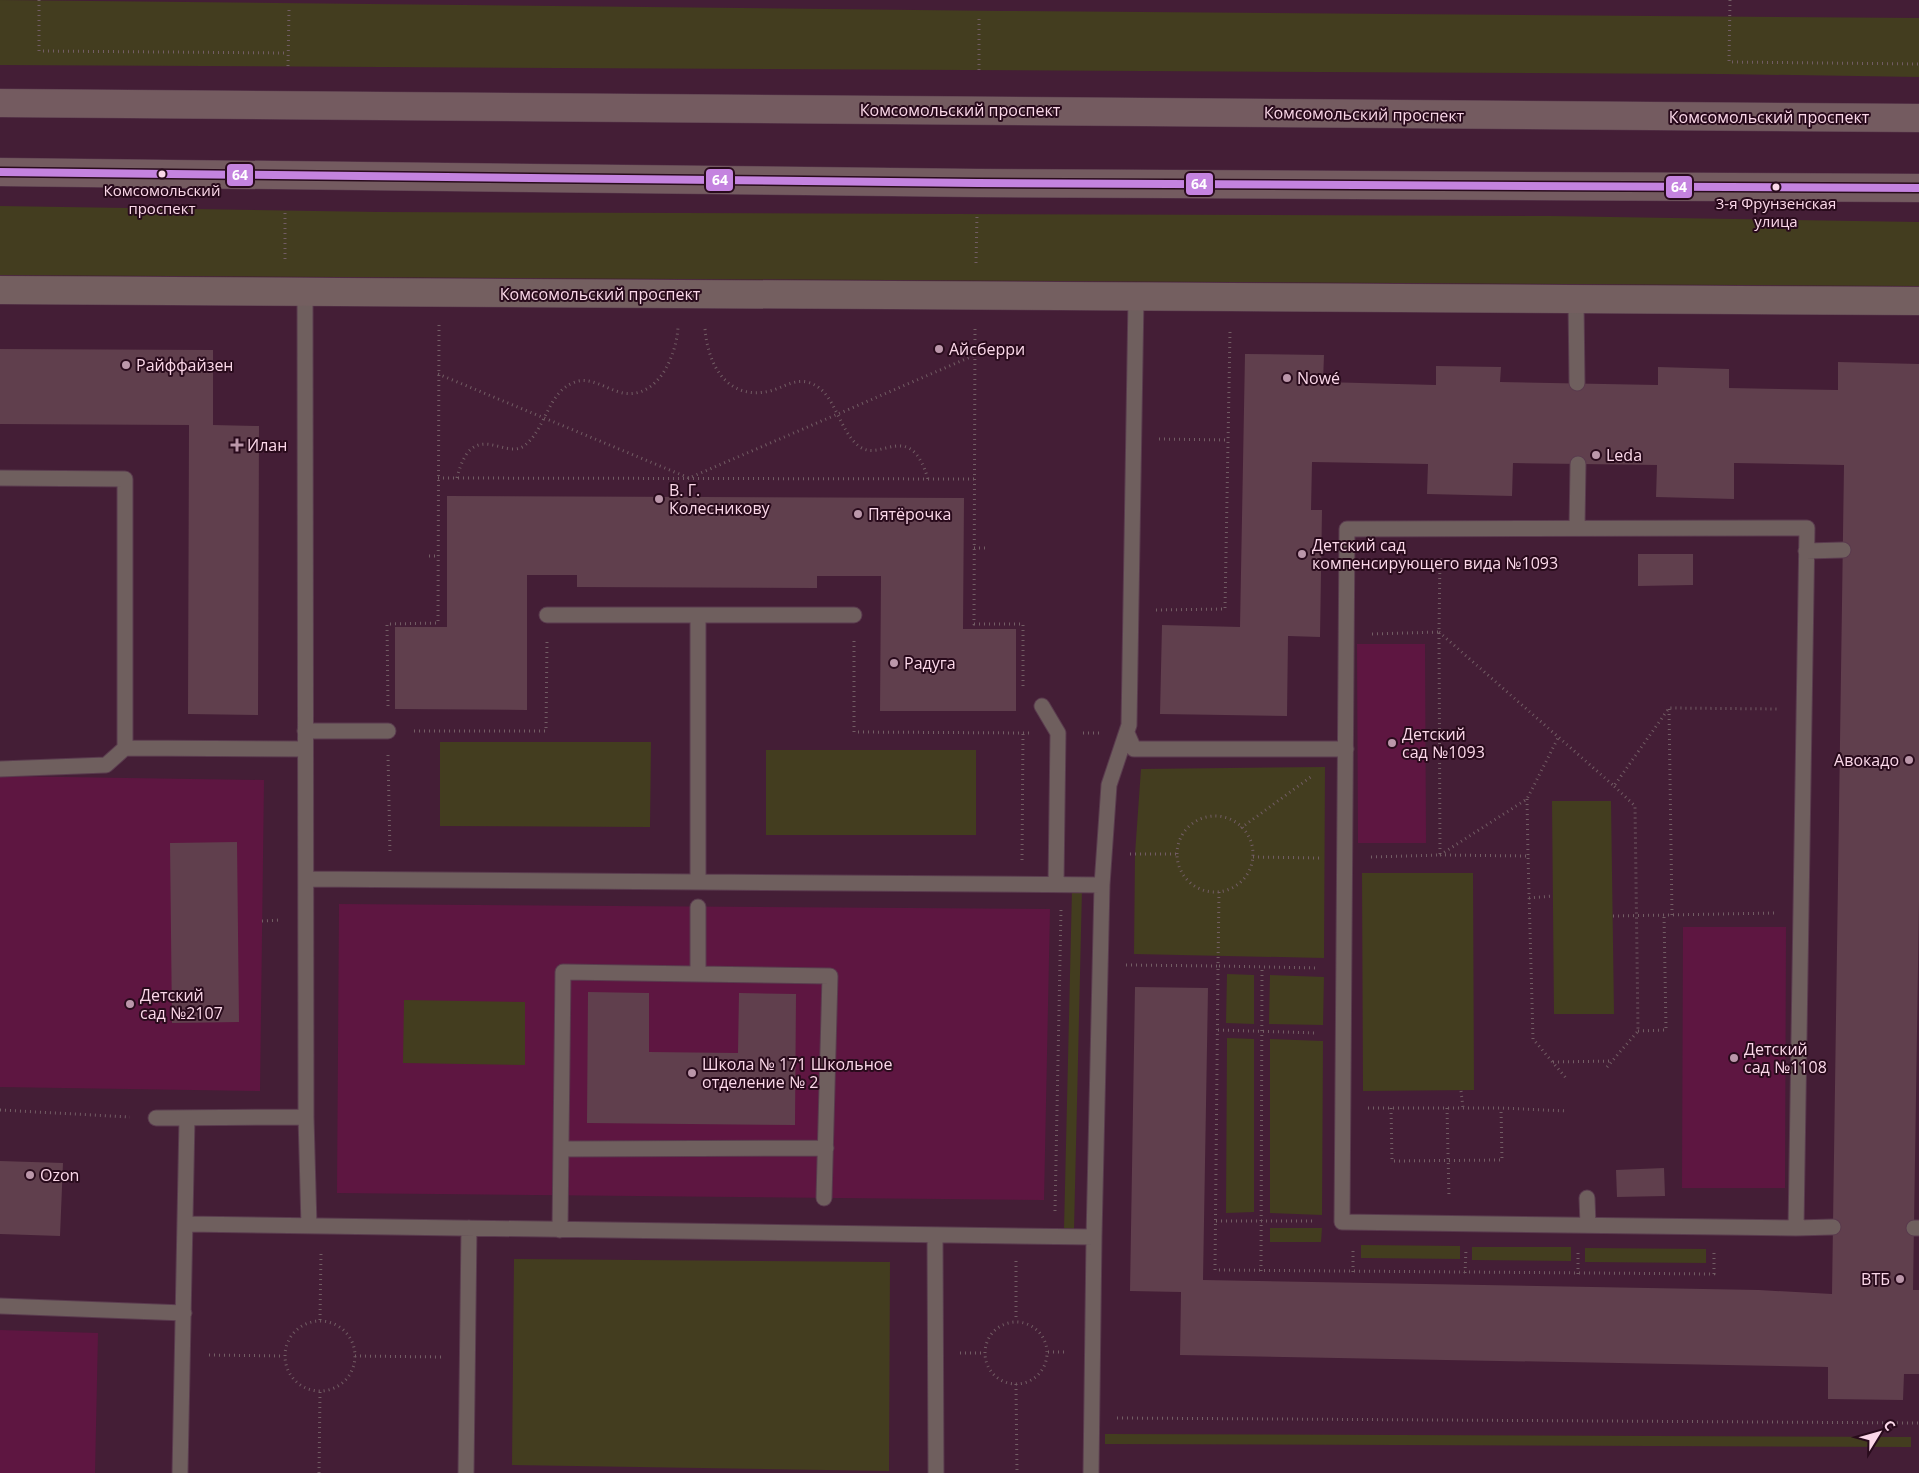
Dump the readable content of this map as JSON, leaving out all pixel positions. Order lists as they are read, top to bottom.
{
  "streets": {
    "main road": ["Комсомольский проспект"]
  },
  "places": {
    "other": [
      "Комсомольский проспект",
      "3-я Фрунзенская улица",
      "Айсберри",
      "Райффайзен",
      "Nowé",
      "Leda",
      "В. Г. Колесникову",
      "Пятёрочка",
      "Детский сад компенсирующего вида №1093",
      "Радуга",
      "Детский сад №1093",
      "Авокадо",
      "Детский сад №2107",
      "Детский сад №1108",
      "Школа № 171 Школьное отделение № 2",
      "Ozon",
      "ВТБ"
    ],
    "health": ["Илан"]
  },
  "lines": ["transit line 64"],
  "north": "top right"
}
